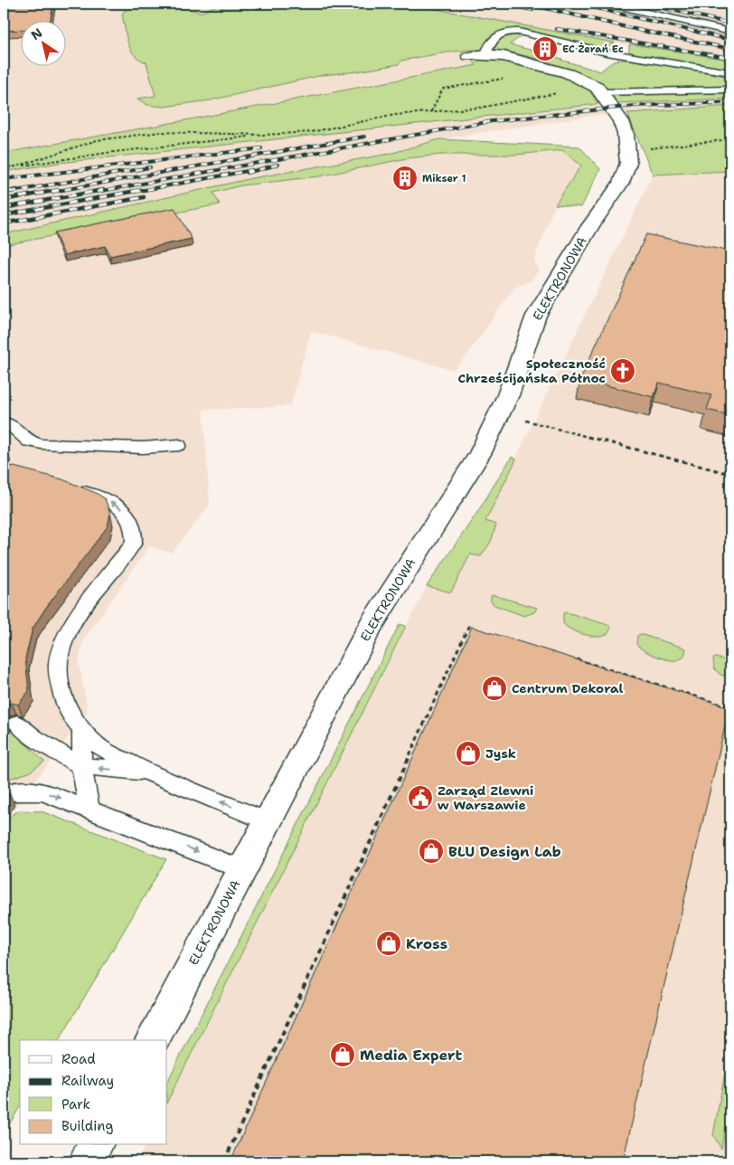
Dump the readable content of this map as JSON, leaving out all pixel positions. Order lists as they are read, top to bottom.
{
  "streets": {
    "street": ["ELEKTRONOWA"]
  },
  "places": {
    "building": ["EC Żerań Ec", "Mikser 1"],
    "church": ["Społeczność Chrześcijańska Północ"],
    "shop": [
      "Centrum Dekoral",
      "Jysk",
      "BLU Design Lab",
      "Kross",
      "Media Expert"
    ],
    "public building": ["Zarząd Zlewni w Warszawie"]
  },
  "legend": [
    "Road",
    "Railway",
    "Park",
    "Building"
  ],
  "north": "top left"
}
